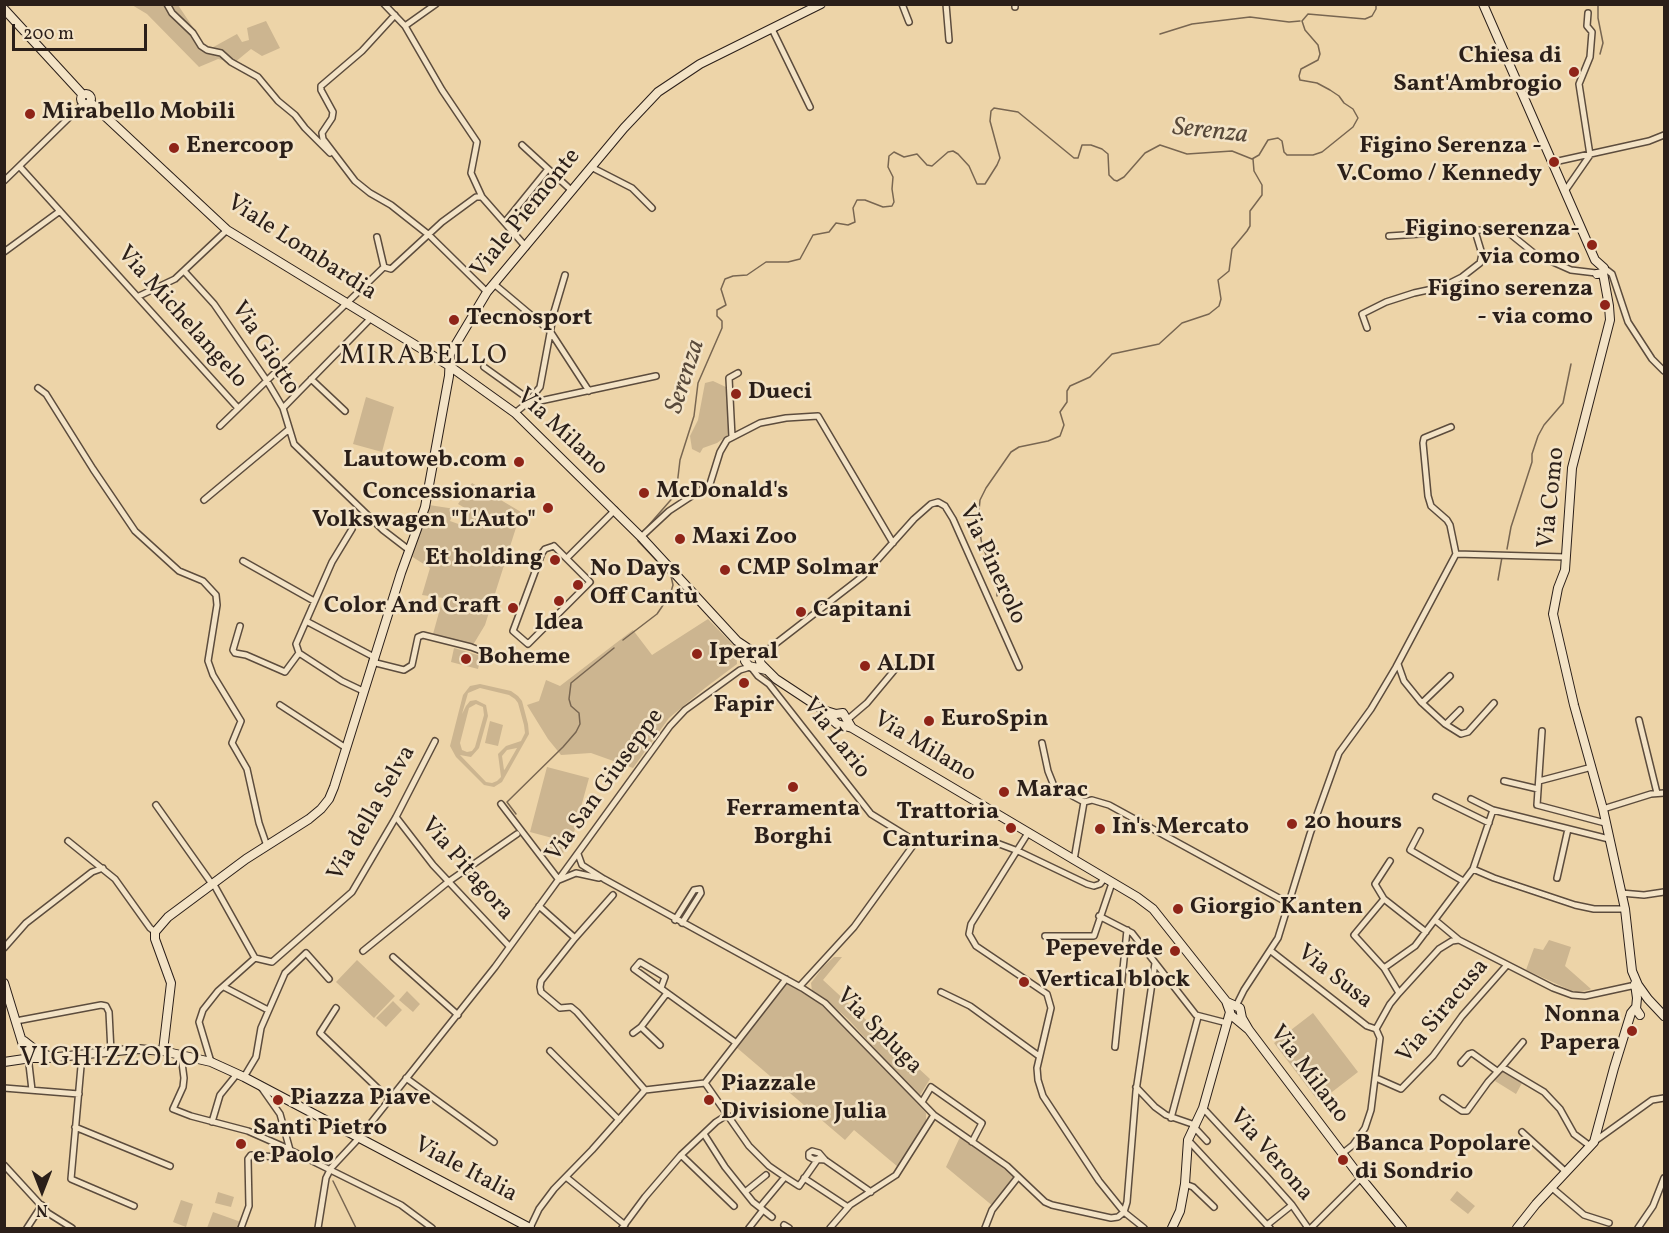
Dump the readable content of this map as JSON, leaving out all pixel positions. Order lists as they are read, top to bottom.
{
  "streets": {
    "street": [
      "Viale Piemonte",
      "Viale Lombardia",
      "Via Michelangelo",
      "Via Giotto",
      "Via Milano",
      "Via Como",
      "Via Pinerolo",
      "Via Lario",
      "Via San Giuseppe",
      "Via della Selva",
      "Via Pitagora",
      "Via Susa",
      "Via Siracusa",
      "Via Spluga",
      "Via Verona",
      "Viale Italia"
    ]
  },
  "crossings": [
    ["Viale Piemonte", "Viale Lombardia"],
    ["Viale Piemonte", "Via Giotto"],
    ["Viale Piemonte", "Via Milano"],
    ["Viale Lombardia", "Via Michelangelo"],
    ["Viale Lombardia", "Via Milano"],
    ["Via Michelangelo", "Via Giotto"],
    ["Via Milano", "Via Lario"],
    ["Via Milano", "Via San Giuseppe"],
    ["Via Lario", "Via San Giuseppe"],
    ["Via San Giuseppe", "Via Pitagora"],
    ["Via San Giuseppe", "Via Spluga"],
    ["Via San Giuseppe", "Viale Italia"],
    ["Via della Selva", "Via Pitagora"]
  ],
  "districts": ["MIRABELLO", "VIGHIZZOLO"],
  "water": ["Serenza"],
  "places": [
    "Chiesa di Sant'Ambrogio",
    "Mirabello Mobili",
    "Enercoop",
    "Figino Serenza - V.Como / Kennedy",
    "Figino serenza- via como",
    "Figino serenza - via como",
    "Tecnosport",
    "Dueci",
    "Lautoweb.com",
    "McDonald's",
    "Concessionaria Volkswagen \"L'Auto\"",
    "Maxi Zoo",
    "Et holding",
    "CMP Solmar",
    "No Days Off Cantù",
    "Idea",
    "Color And Craft",
    "Capitani",
    "Iperal",
    "Boheme",
    "ALDI",
    "Fapir",
    "EuroSpin",
    "Ferramenta Borghi",
    "Marac",
    "20 hours",
    "Trattoria Canturina",
    "In's Mercato",
    "Giorgio Kanten",
    "Pepeverde",
    "Vertical block",
    "Nonna Papera",
    "Piazza Piave",
    "Piazzale Divisione Julia",
    "Santi Pietro e Paolo",
    "Banca Popolare di Sondrio"
  ],
  "scale_bar": "200 m",
  "north": "bottom"
}
